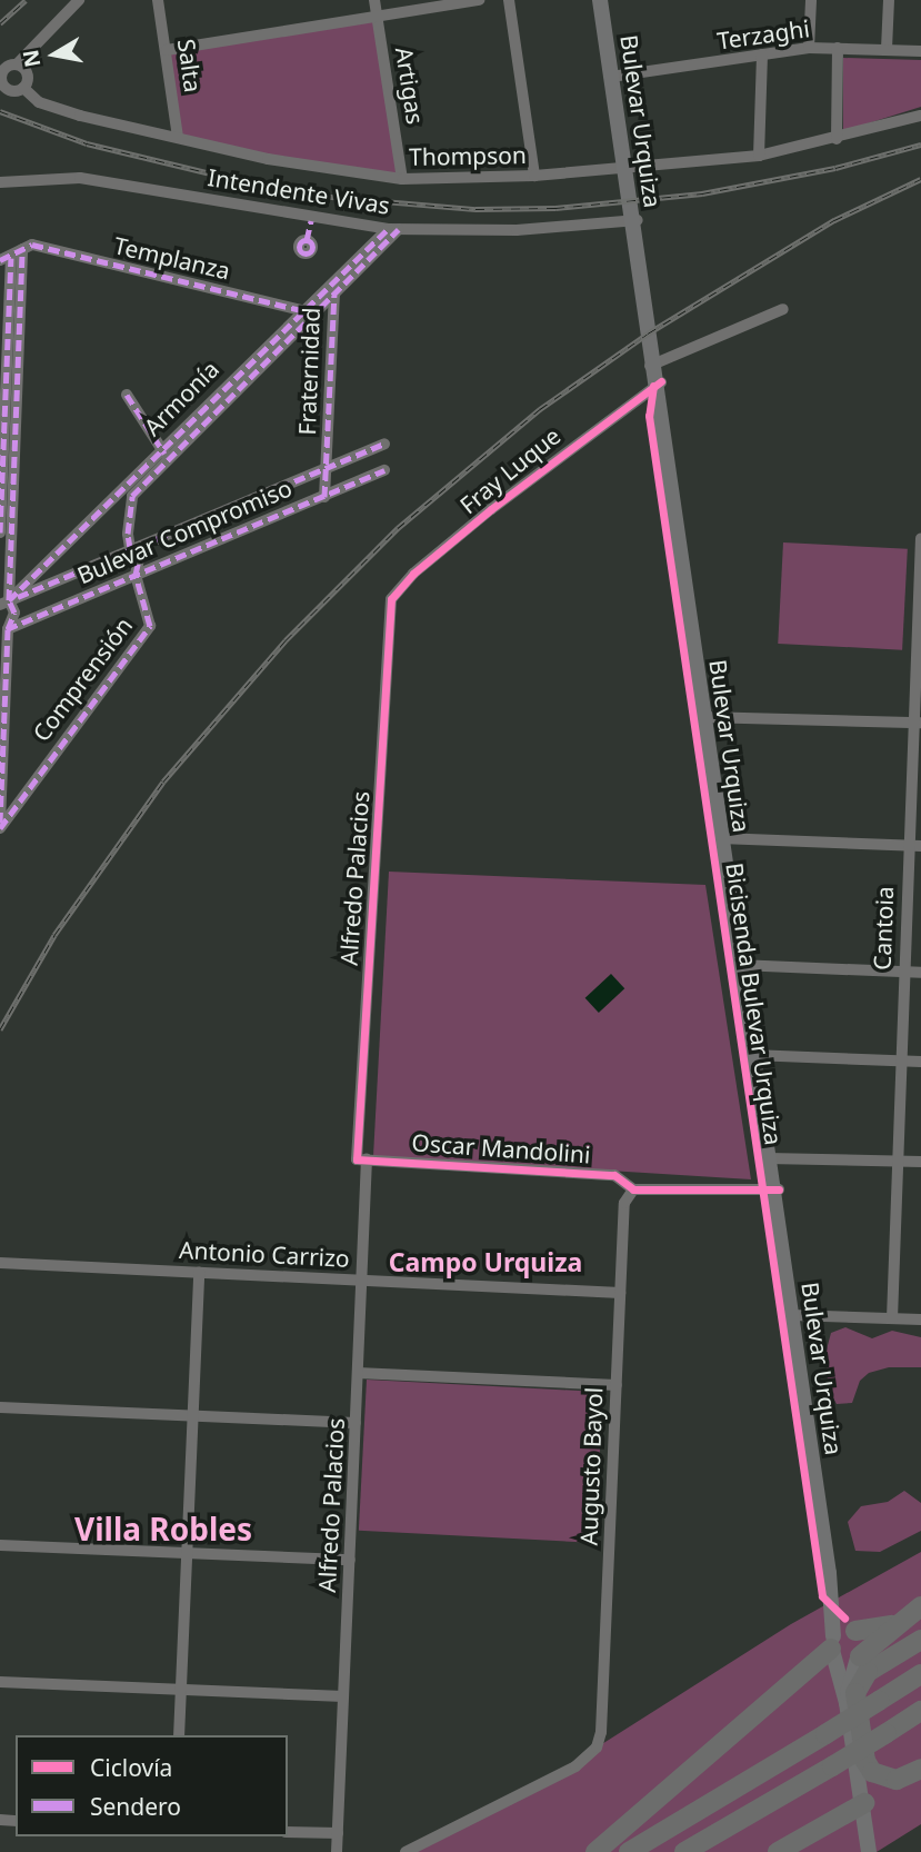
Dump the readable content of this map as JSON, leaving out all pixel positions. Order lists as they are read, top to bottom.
{
  "streets": {
    "main road": ["Bulevar Urquiza"],
    "street": [
      "Terzaghi",
      "Salta",
      "Artigas",
      "Thompson",
      "Intendente Vivas",
      "Templanza",
      "Fraternidad",
      "Armonía",
      "Fray Luque",
      "Bulevar Compromiso",
      "Comprensión",
      "Alfredo Palacios",
      "Cantoia",
      "Oscar Mandolini",
      "Antonio Carrizo",
      "Augusto Bayol"
    ],
    "cycle path": ["Bicisenda Bulevar Urquiza"]
  },
  "crossings": [
    ["Terzaghi", "Bulevar Urquiza"],
    ["Salta", "Thompson"],
    ["Artigas", "Thompson"],
    ["Bulevar Urquiza", "Thompson"],
    ["Bulevar Urquiza", "Intendente Vivas"],
    ["Bulevar Urquiza", "Fray Luque"],
    ["Bulevar Urquiza", "Oscar Mandolini"],
    ["Intendente Vivas", "Armonía"],
    ["Templanza", "Armonía"],
    ["Fraternidad", "Armonía"],
    ["Fraternidad", "Bulevar Compromiso"],
    ["Armonía", "Bulevar Compromiso"],
    ["Armonía", "Comprensión"],
    ["Fray Luque", "Alfredo Palacios"],
    ["Bulevar Compromiso", "Comprensión"],
    ["Alfredo Palacios", "Oscar Mandolini"],
    ["Alfredo Palacios", "Antonio Carrizo"],
    ["Oscar Mandolini", "Augusto Bayol"],
    ["Antonio Carrizo", "Augusto Bayol"]
  ],
  "districts": ["Campo Urquiza", "Villa Robles"],
  "legend": ["Ciclovía", "Sendero"],
  "north": "left"
}
